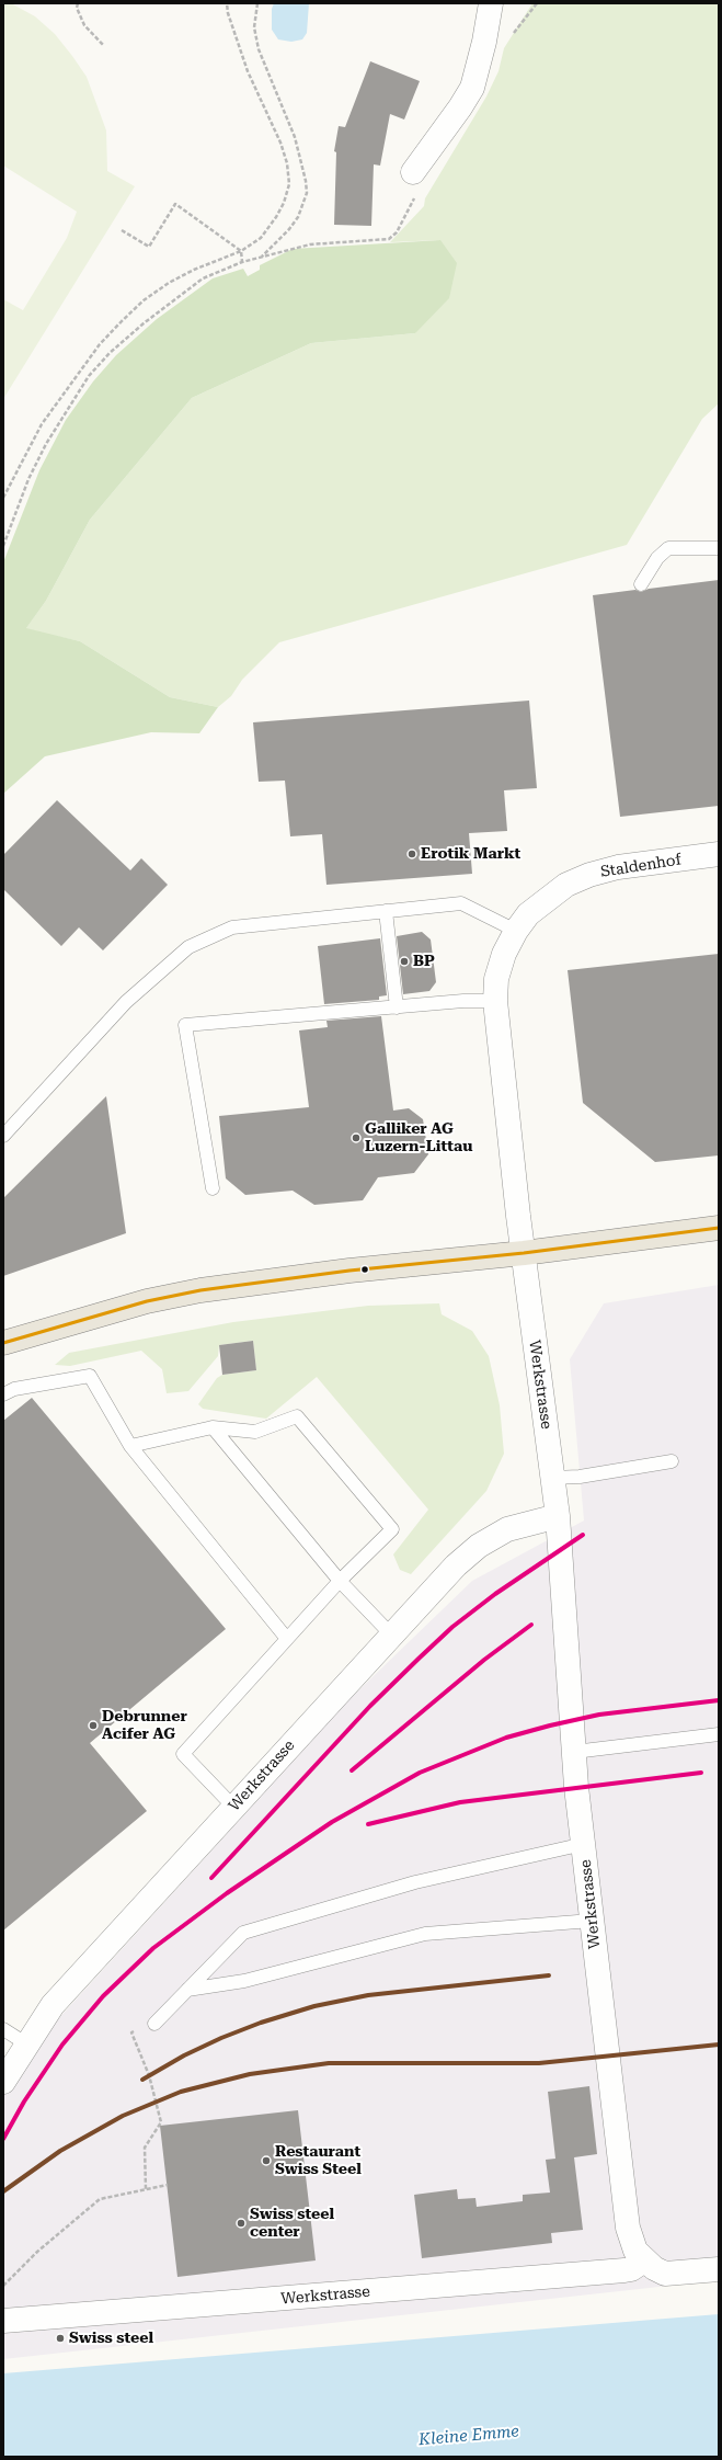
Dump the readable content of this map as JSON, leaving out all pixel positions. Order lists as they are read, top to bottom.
{
  "streets": {
    "street": ["Staldenhof", "Werkstrasse"]
  },
  "crossings": [
    ["Staldenhof", "Werkstrasse"]
  ],
  "water": ["Kleine Emme"],
  "places": [
    "Erotik Markt",
    "BP",
    "Galliker AG Luzern-Littau",
    "Debrunner Acifer AG",
    "Restaurant Swiss Steel",
    "Swiss steel center",
    "Swiss steel"
  ]
}
